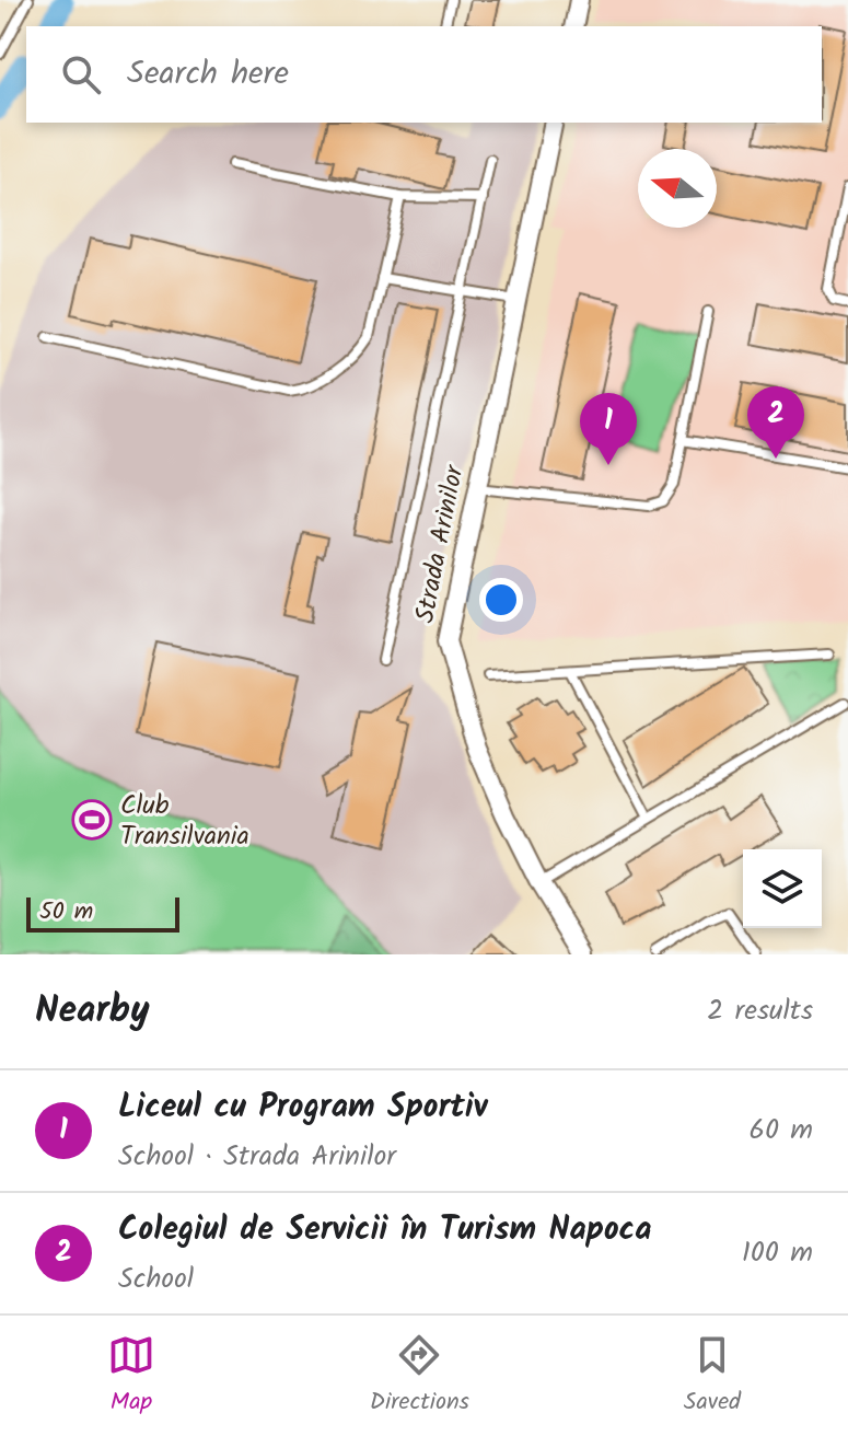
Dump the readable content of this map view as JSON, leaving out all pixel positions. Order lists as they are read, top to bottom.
{
  "streets": {
    "street": ["Strada Arinilor"]
  },
  "places": {
    "sports": ["Club Transilvania"]
  },
  "scale_bar": "50 m",
  "north": "left",
  "page": {
    "search": "Search here",
    "pins": ["2", "1"],
    "scale": "50 m",
    "heading": ["Nearby", "2 results"],
    "list": [
      {
        "mark": "1",
        "name": "Liceul cu Program Sportiv",
        "note": "School · Strada Arinilor",
        "value": "60 m"
      },
      {
        "mark": "2",
        "name": "Colegiul de Servicii în Turism Napoca",
        "note": "School",
        "value": "100 m"
      }
    ],
    "nav": ["Map", "Directions", "Saved"]
  }
}
